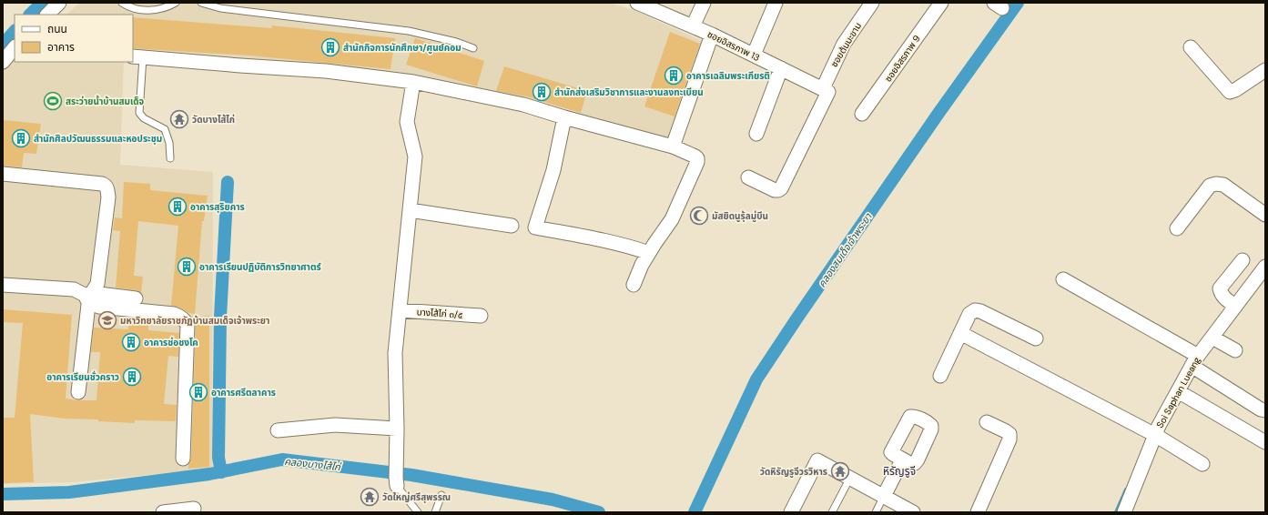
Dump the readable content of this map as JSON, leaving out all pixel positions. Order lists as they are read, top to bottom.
{
  "streets": {
    "street": [
      "ซอยต้นมะขาม",
      "ซอยอิสรภาพ 13",
      "ซอยอิสรภาพ 9",
      "บางไส้ไก่ ๓/๕",
      "Soi Saphan Lueang"
    ]
  },
  "crossings": [
    ["ซอยต้นมะขาม", "ซอยอิสรภาพ 13"]
  ],
  "districts": ["หิรัญรูจี"],
  "water": ["คลองสมเด็จเจ้าพระยา", "คลองบางไส้ไก่"],
  "places": {
    "building": [
      "สำนักกิจการนักศึกษา/ศูนย์คอม",
      "อาคารเฉลิมพระเกียรติ",
      "สำนักส่งเสริมวิชาการและงานลงทะเบียน",
      "สำนักศิลปวัฒนธรรมและหอประชุม",
      "อาคารสุริยคาร",
      "อาคารเรียนปฏิบัติการวิทยาศาตร์",
      "อาคารช่อชงโค",
      "อาคารเรียนชั่วคราว",
      "อาคารศรีตลาคาร"
    ],
    "sports": ["สระว่ายน้ำบ้านสมเด็จ"],
    "temple": ["วัดบางไส้ไก่", "วัดหิรัญรูจีวรวิหาร", "วัดใหญ่ศรีสุพรรณ"],
    "mosque": ["มัสยิดนูรุ้ลมู่บีน"],
    "school or university": ["มหาวิทยาลัยราชภัฏบ้านสมเด็จเจ้าพระยา"]
  },
  "legend": ["ถนน", "อาคาร"]
}
